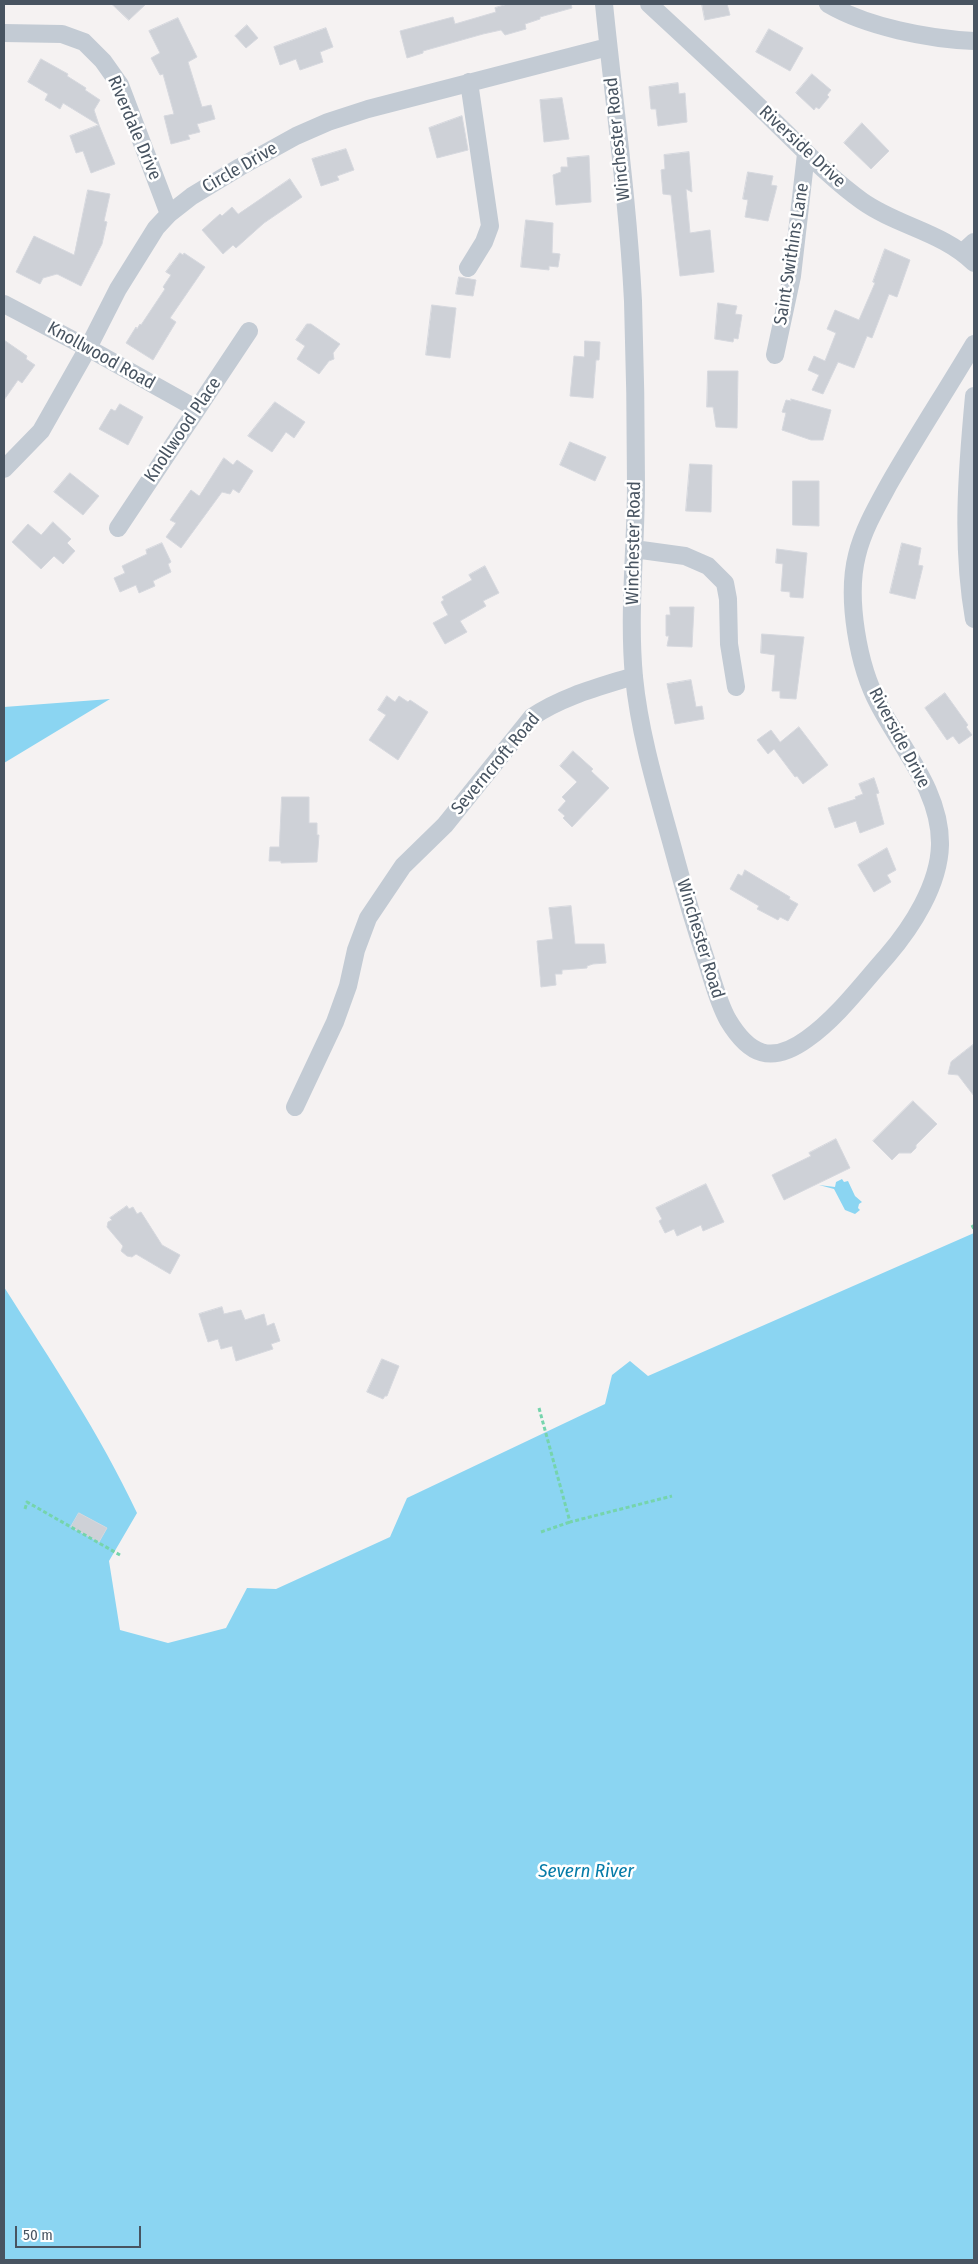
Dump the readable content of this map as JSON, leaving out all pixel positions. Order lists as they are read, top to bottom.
{
  "streets": {
    "street": [
      "Riverdale Drive",
      "Winchester Road",
      "Riverside Drive",
      "Circle Drive",
      "Saint Swithins Lane",
      "Knollwood Road",
      "Knollwood Place",
      "Severncroft Road"
    ]
  },
  "crossings": [
    ["Riverdale Drive", "Circle Drive"],
    ["Winchester Road", "Riverside Drive"],
    ["Winchester Road", "Circle Drive"],
    ["Winchester Road", "Severncroft Road"],
    ["Riverside Drive", "Saint Swithins Lane"],
    ["Circle Drive", "Knollwood Road"],
    ["Knollwood Road", "Knollwood Place"]
  ],
  "water": ["Severn River"],
  "scale_bar": "50 m"
}
